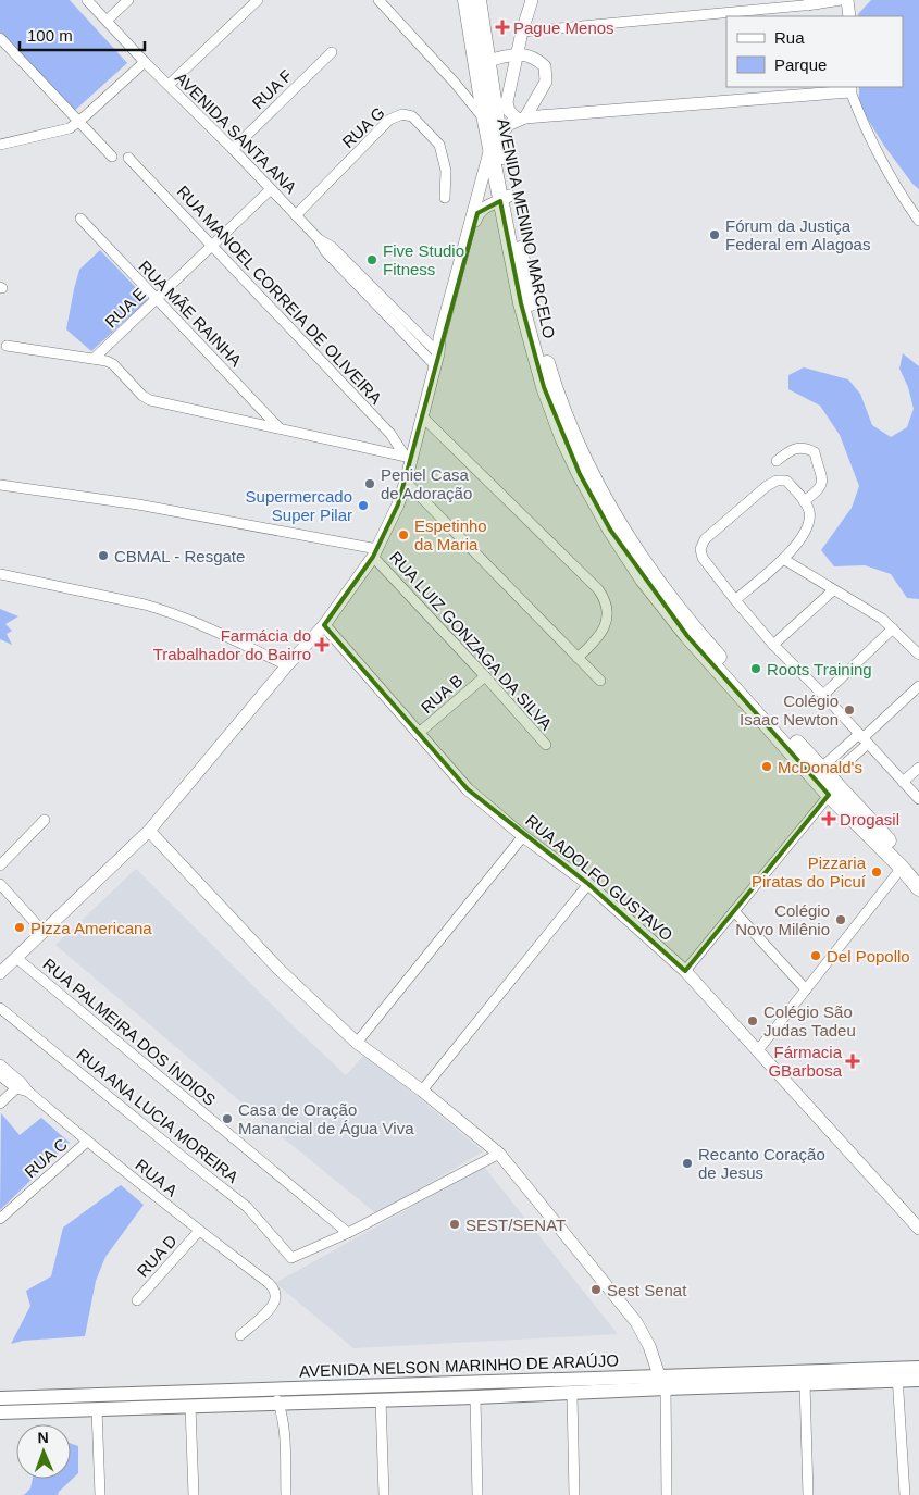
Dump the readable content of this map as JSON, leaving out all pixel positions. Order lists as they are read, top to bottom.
{
  "streets": {
    "main road": ["AVENIDA MENINO MARCELO", "AVENIDA NELSON MARINHO DE ARAÚJO"],
    "street": [
      "RUA F",
      "RUA G",
      "AVENIDA SANTA ANA",
      "RUA MANOEL CORREIA DE OLIVEIRA",
      "RUA E",
      "RUA MÃE RAINHA",
      "RUA LUIZ GONZAGA DA SILVA",
      "RUA B",
      "RUA ADOLFO GUSTAVO",
      "RUA PALMEIRA DOS ÍNDIOS",
      "RUA ANA LUCIA MOREIRA",
      "RUA C",
      "RUA A",
      "RUA D"
    ]
  },
  "crossings": [
    ["RUA F", "AVENIDA SANTA ANA"],
    ["RUA G", "AVENIDA SANTA ANA"],
    ["AVENIDA SANTA ANA", "RUA E"],
    ["RUA MANOEL CORREIA DE OLIVEIRA", "RUA E"],
    ["RUA E", "RUA MÃE RAINHA"],
    ["RUA LUIZ GONZAGA DA SILVA", "RUA B"],
    ["RUA B", "RUA ADOLFO GUSTAVO"],
    ["RUA PALMEIRA DOS ÍNDIOS", "RUA ANA LUCIA MOREIRA"],
    ["RUA C", "RUA A"],
    ["RUA A", "RUA D"]
  ],
  "places": {
    "health": [
      "Pague Menos",
      "Farmácia do Trabalhador do Bairro",
      "Drogasil",
      "Fármacia GBarbosa"
    ],
    "other": [
      "Fórum da Justiça Federal em Alagoas",
      "Five Studio Fitness",
      "Peniel Casa de Adoração",
      "Supermercado Super Pilar",
      "Espetinho da Maria",
      "CBMAL - Resgate",
      "Roots Training",
      "Colégio Isaac Newton",
      "McDonald's",
      "Pizzaria Piratas do Picuí",
      "Colégio Novo Milênio",
      "Pizza Americana",
      "Del Popollo",
      "Colégio São Judas Tadeu",
      "Casa de Oração Manancial de Água Viva",
      "Recanto Coração de Jesus",
      "SEST/SENAT",
      "Sest Senat"
    ]
  },
  "legend": ["Rua", "Parque"],
  "scale_bar": "100 m",
  "north": "top"
}
